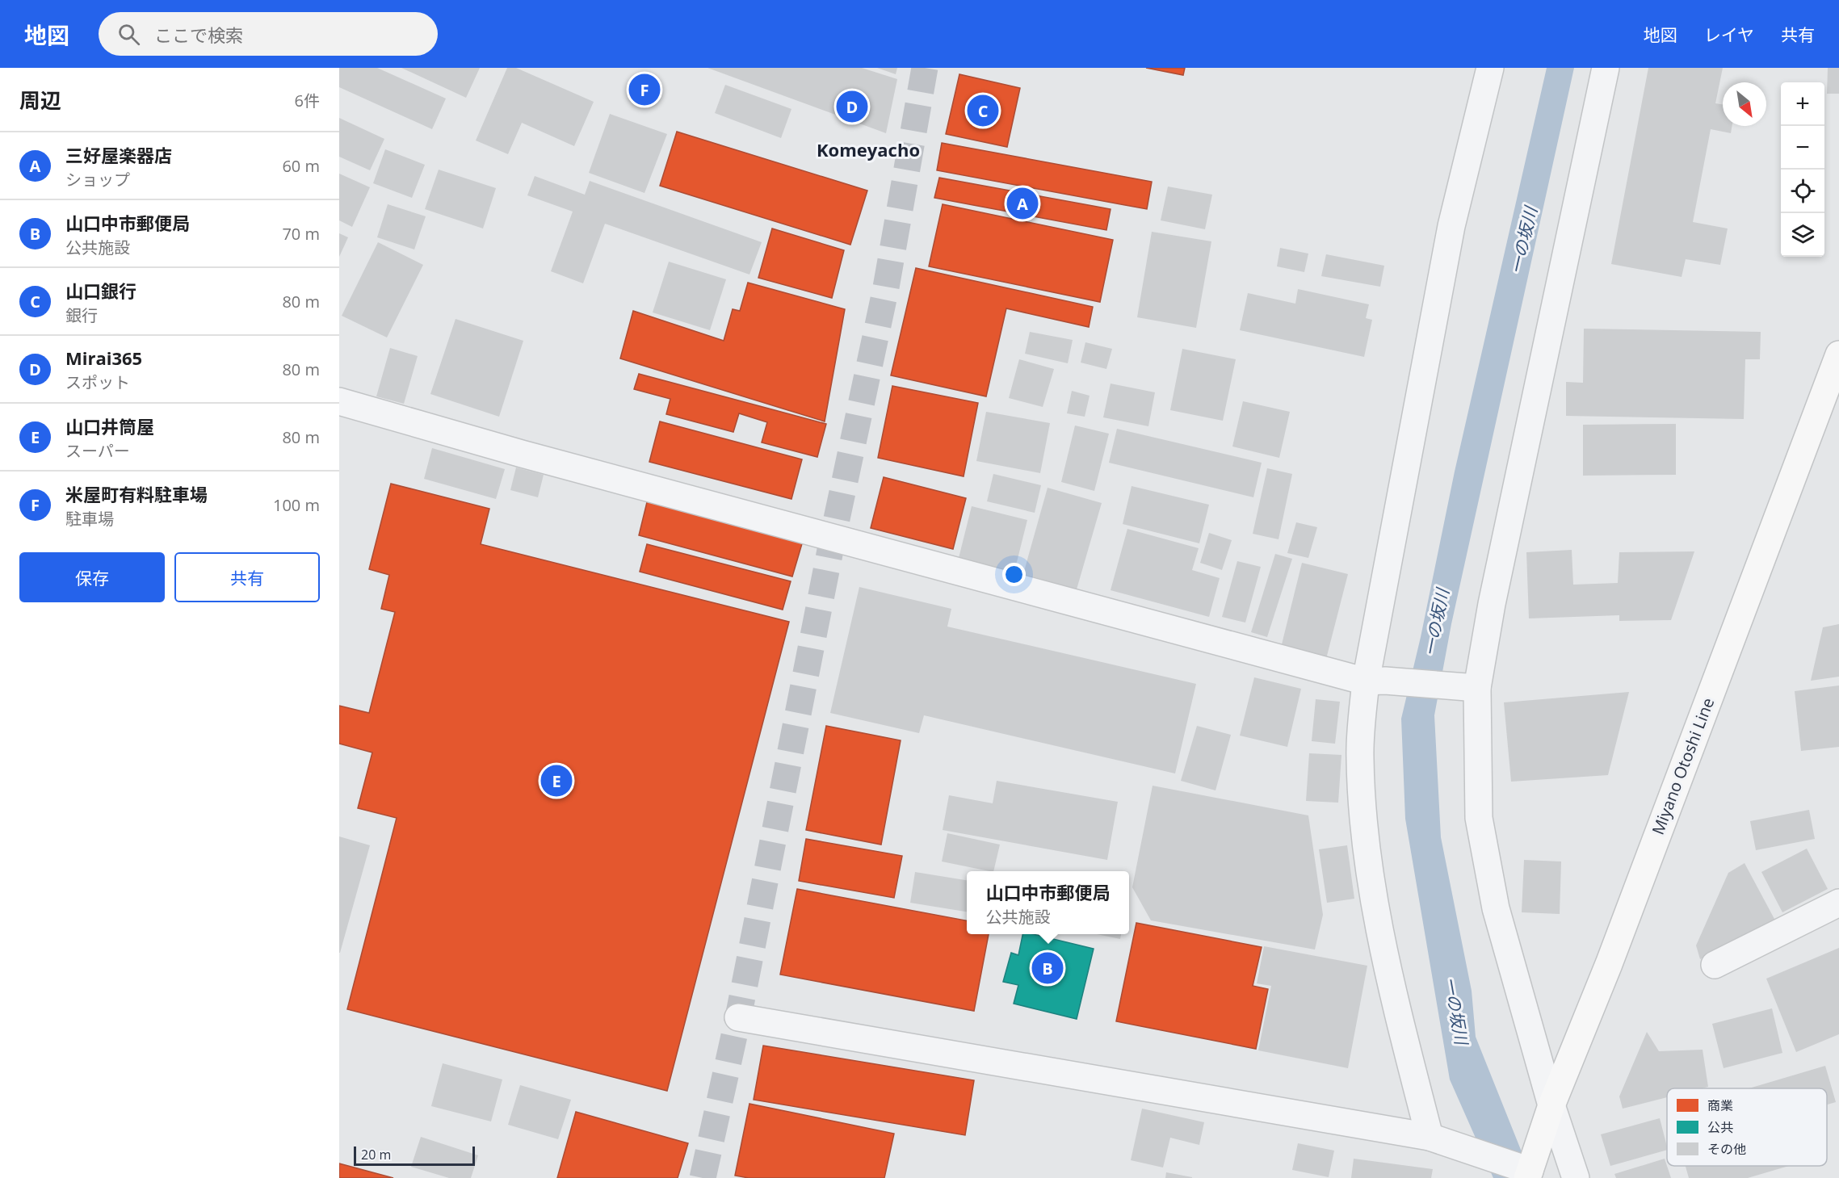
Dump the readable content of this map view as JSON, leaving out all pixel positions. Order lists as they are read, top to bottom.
{
  "streets": {
    "main road": ["Miyano Otoshi Line"]
  },
  "districts": ["Komeyacho"],
  "water": ["一の坂川"],
  "legend": ["商業", "公共", "その他"],
  "scale_bar": "20 m",
  "north": "bottom right",
  "page": {
    "header": "地図",
    "search": "ここで検索",
    "nav": ["地図", "レイヤ", "共有"],
    "heading": ["周辺", "6件"],
    "pins": [
      "F",
      "D",
      "C",
      "A",
      "E",
      "B"
    ],
    "map_buttons": ["+", "−"],
    "list": [
      {
        "mark": "A",
        "name": "三好屋楽器店",
        "note": "ショップ",
        "value": "60 m"
      },
      {
        "mark": "B",
        "name": "山口中市郵便局",
        "note": "公共施設",
        "value": "70 m"
      },
      {
        "mark": "C",
        "name": "山口銀行",
        "note": "銀行",
        "value": "80 m"
      },
      {
        "mark": "D",
        "name": "Mirai365",
        "note": "スポット",
        "value": "80 m"
      },
      {
        "mark": "E",
        "name": "山口井筒屋",
        "note": "スーパー",
        "value": "80 m"
      },
      {
        "mark": "F",
        "name": "米屋町有料駐車場",
        "note": "駐車場",
        "value": "100 m"
      }
    ],
    "buttons": ["保存", "共有"],
    "popup": ["山口中市郵便局", "公共施設"],
    "scale": "20 m"
  }
}
